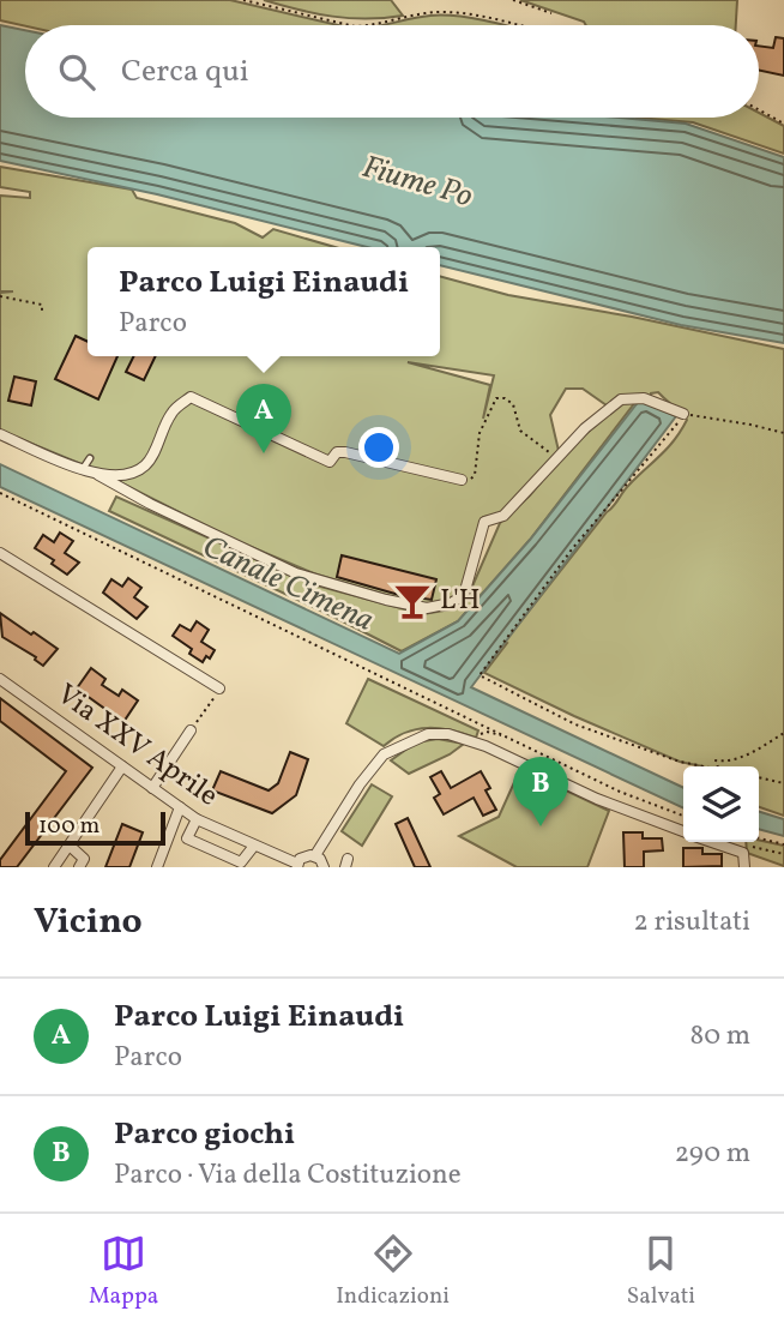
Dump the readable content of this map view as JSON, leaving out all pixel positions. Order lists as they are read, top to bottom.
{
  "streets": {
    "street": ["Via XXV Aprile"]
  },
  "water": ["Fiume Po", "Canale Cimena"],
  "places": {
    "bar": ["L'H"]
  },
  "scale_bar": "100 m",
  "page": {
    "search": "Cerca qui",
    "popup": ["Parco Luigi Einaudi", "Parco"],
    "pins": ["A", "B"],
    "scale": "100 m",
    "heading": ["Vicino", "2 risultati"],
    "list": [
      {
        "mark": "A",
        "name": "Parco Luigi Einaudi",
        "note": "Parco",
        "value": "80 m"
      },
      {
        "mark": "B",
        "name": "Parco giochi",
        "note": "Parco · Via della Costituzione",
        "value": "290 m"
      }
    ],
    "nav": ["Mappa", "Indicazioni", "Salvati"]
  }
}
